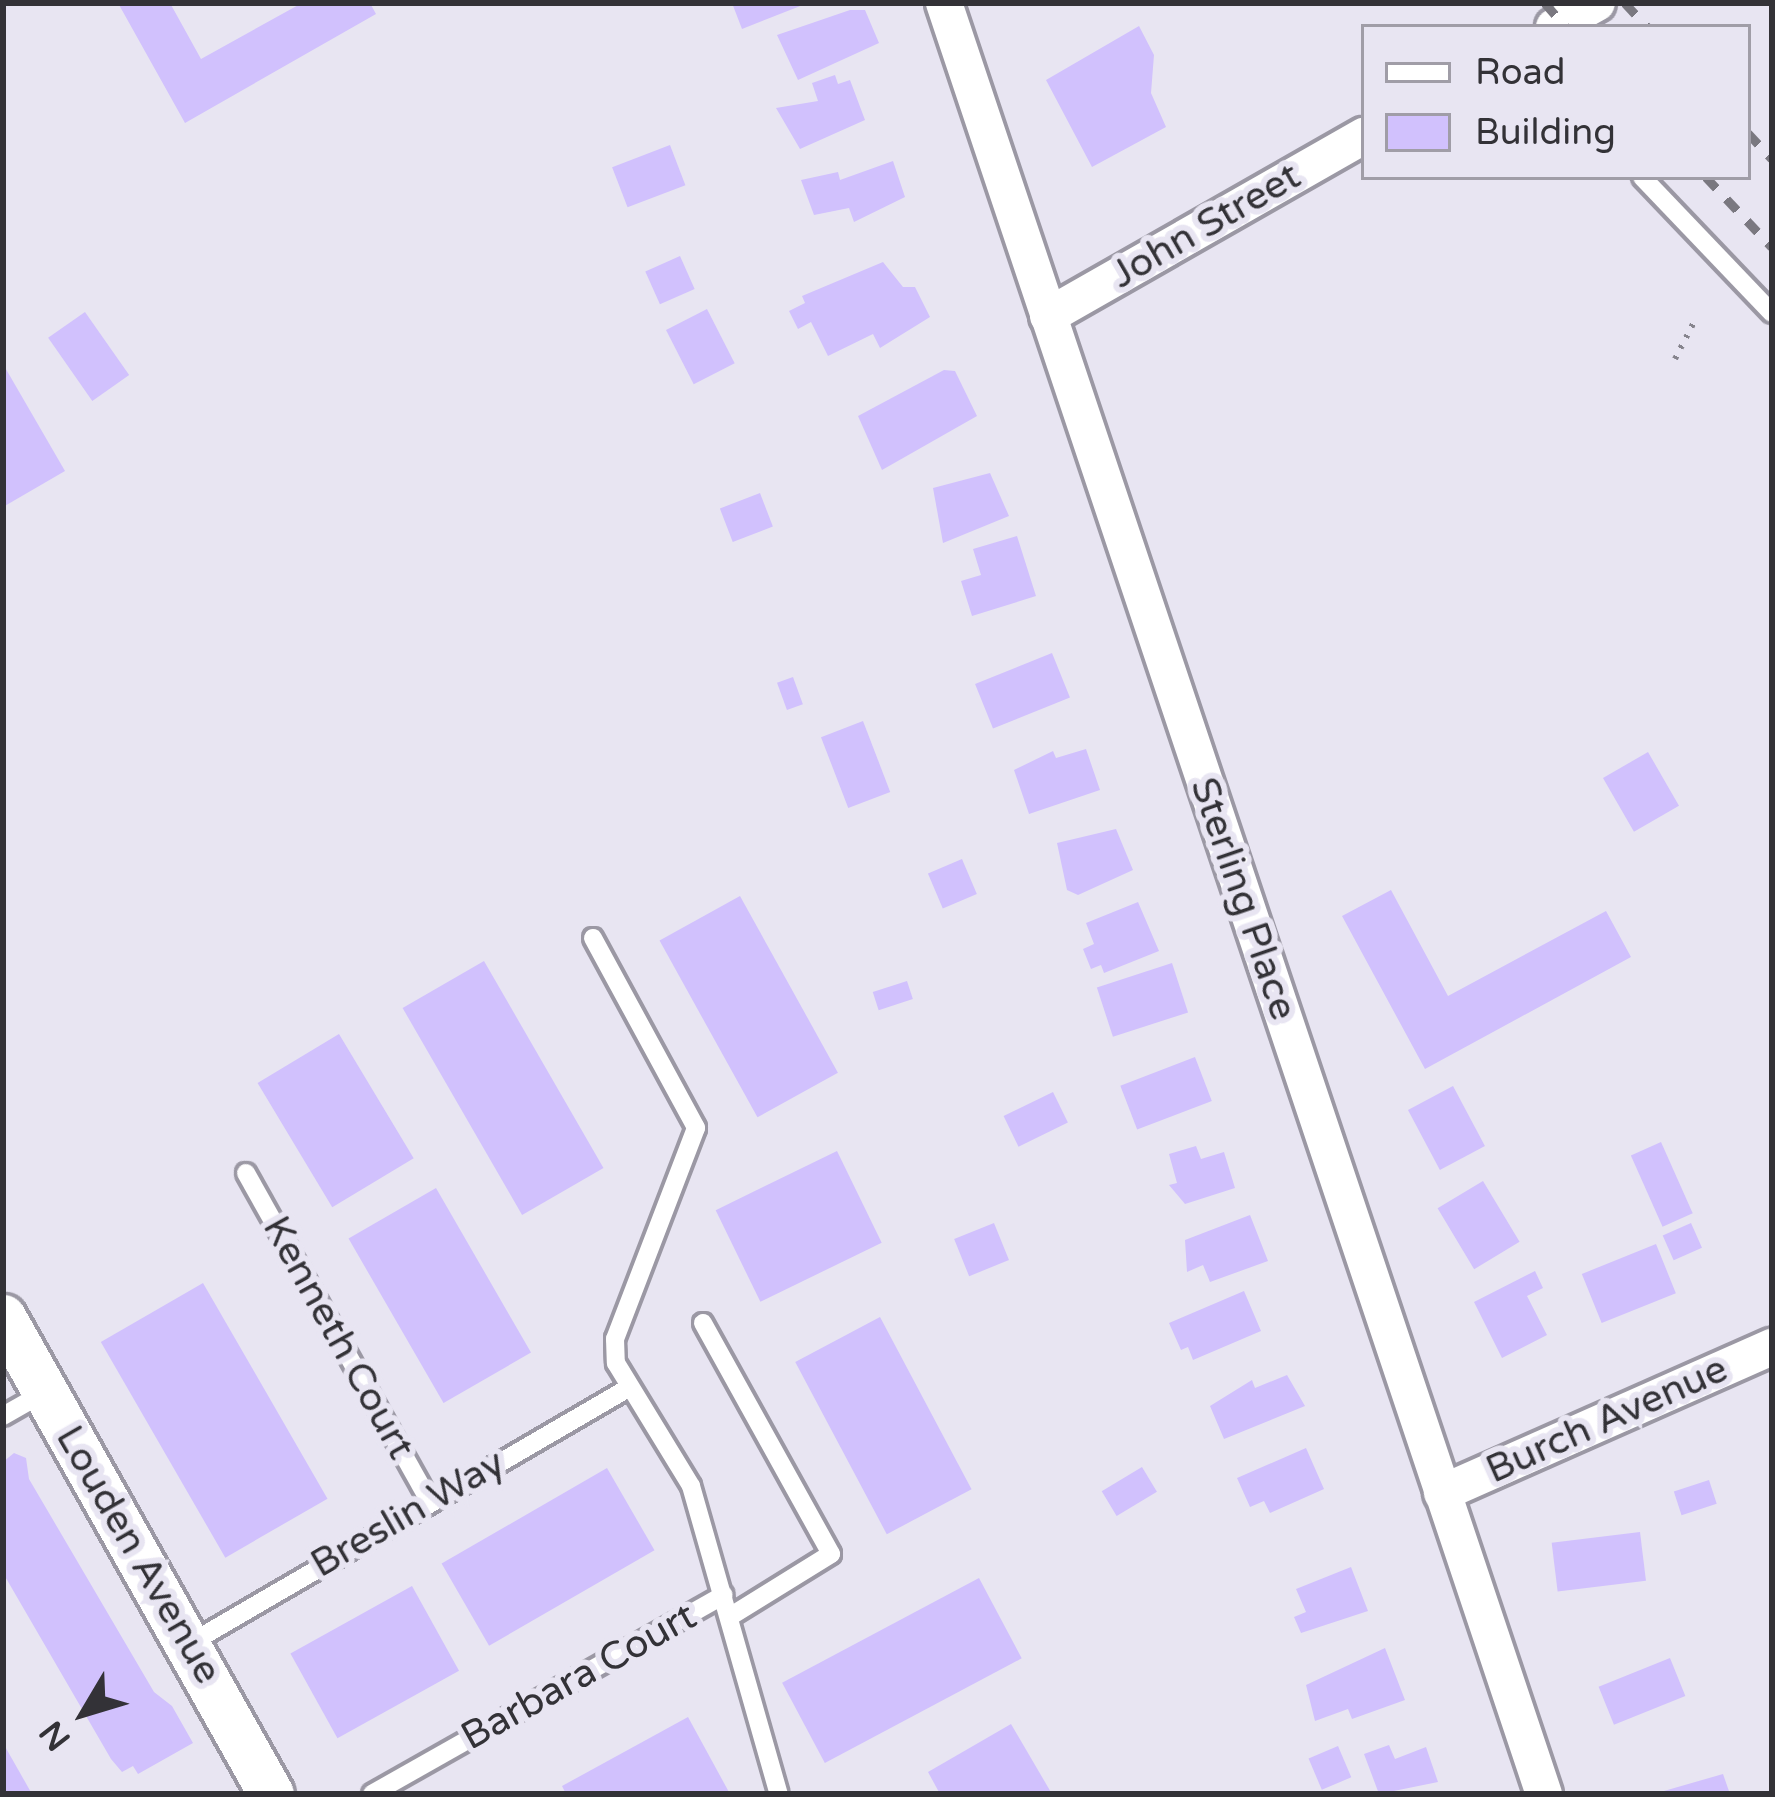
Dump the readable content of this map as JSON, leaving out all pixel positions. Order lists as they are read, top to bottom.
{
  "streets": {
    "street": [
      "John Street",
      "Sterling Place",
      "Burch Avenue",
      "Louden Avenue"
    ],
    "lane": ["Kenneth Court", "Breslin Way", "Barbara Court"]
  },
  "crossings": [
    ["John Street", "Sterling Place"],
    ["Sterling Place", "Burch Avenue"],
    ["Kenneth Court", "Breslin Way"],
    ["Breslin Way", "Louden Avenue"]
  ],
  "legend": ["Road", "Building"],
  "north": "bottom left"
}
